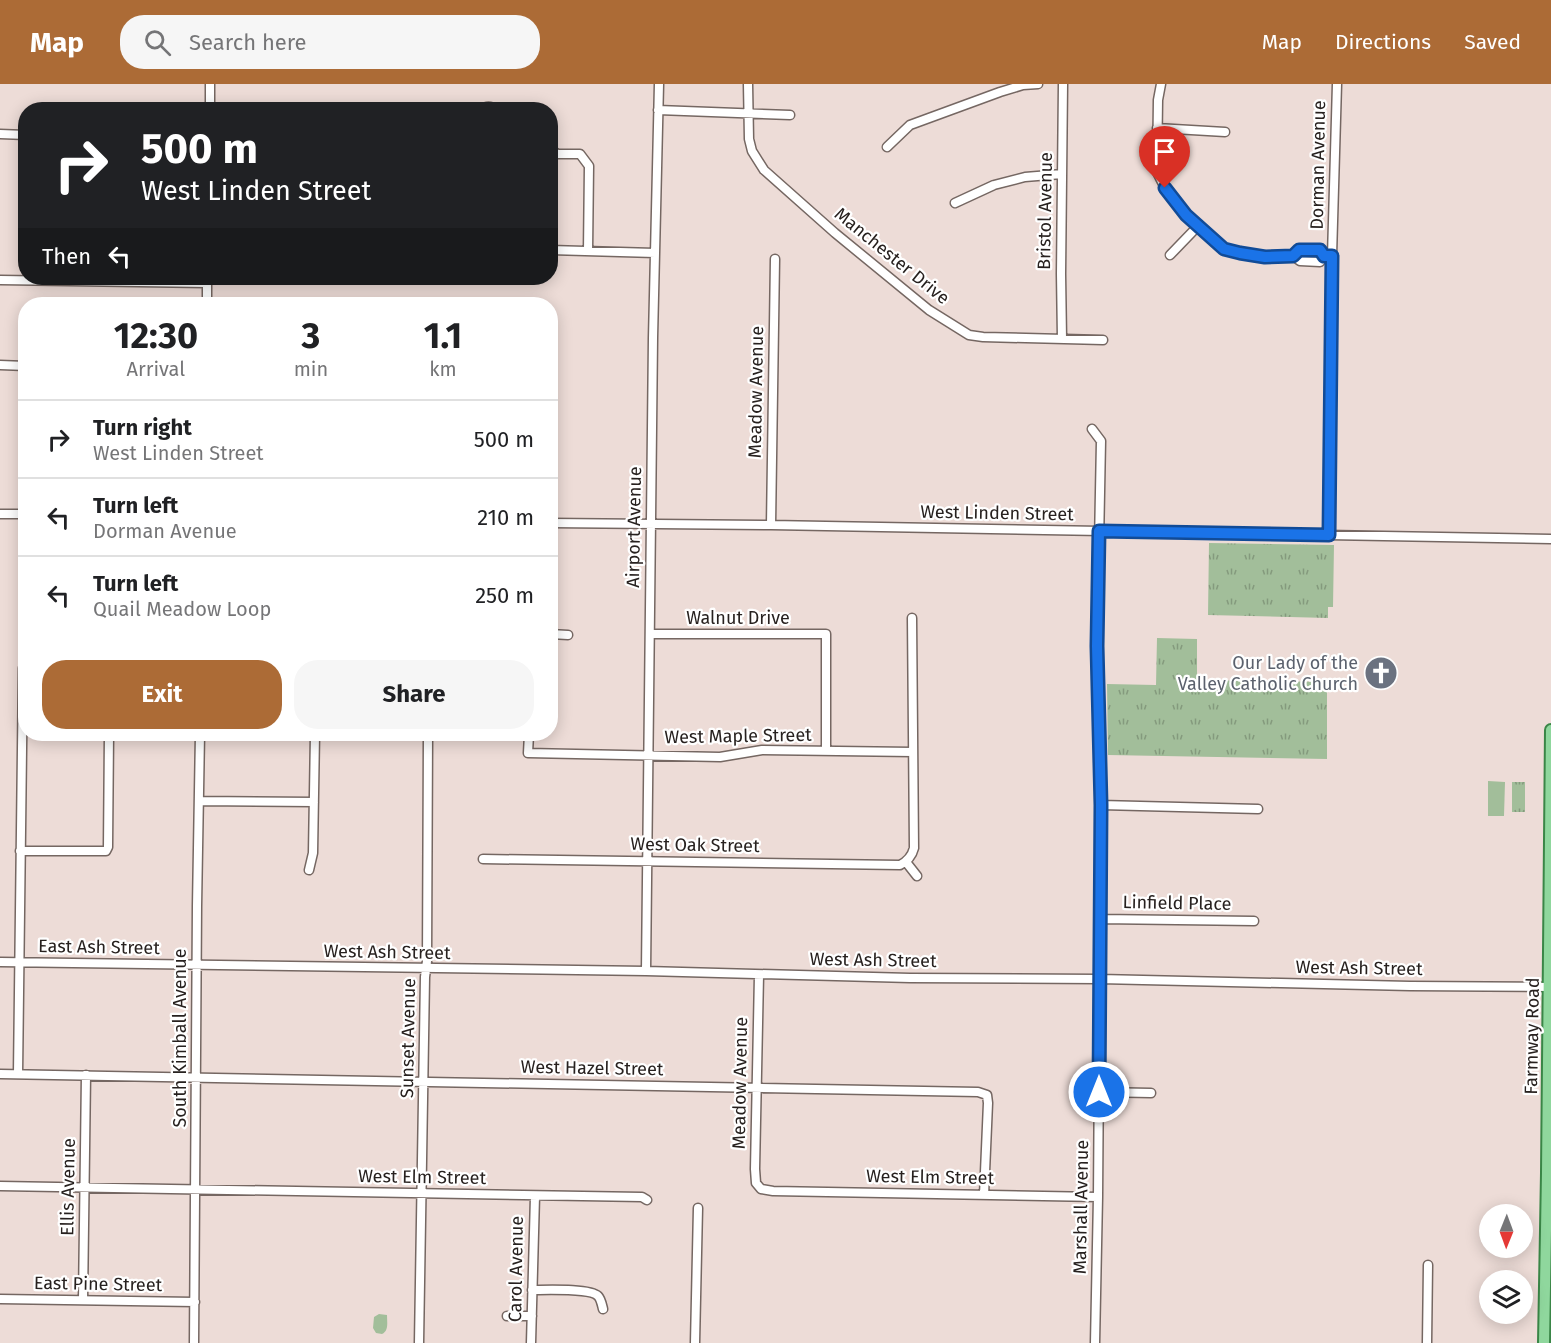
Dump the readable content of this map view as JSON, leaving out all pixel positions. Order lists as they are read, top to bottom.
{
  "streets": {
    "main road": ["Farmway Road"],
    "street": [
      "Dorman Avenue",
      "Bristol Avenue",
      "Manchester Drive",
      "Meadow Avenue",
      "West Linden Street",
      "Airport Avenue",
      "Walnut Drive",
      "West Maple Street",
      "West Oak Street",
      "Linfield Place",
      "East Ash Street",
      "West Ash Street",
      "South Kimball Avenue",
      "Sunset Avenue",
      "West Hazel Street",
      "West Elm Street",
      "Ellis Avenue",
      "Marshall Avenue",
      "Carol Avenue",
      "East Pine Street"
    ]
  },
  "crossings": [
    ["Dorman Avenue", "West Linden Street"],
    ["Bristol Avenue", "Manchester Drive"],
    ["Meadow Avenue", "West Linden Street"],
    ["Meadow Avenue", "West Ash Street"],
    ["Meadow Avenue", "West Hazel Street"],
    ["Meadow Avenue", "West Elm Street"],
    ["West Linden Street", "Airport Avenue"],
    ["West Linden Street", "Marshall Avenue"],
    ["Airport Avenue", "Walnut Drive"],
    ["Airport Avenue", "West Maple Street"],
    ["Airport Avenue", "West Oak Street"],
    ["Airport Avenue", "West Ash Street"],
    ["Walnut Drive", "West Maple Street"],
    ["Linfield Place", "Marshall Avenue"],
    ["East Ash Street", "West Ash Street"],
    ["East Ash Street", "South Kimball Avenue"],
    ["West Ash Street", "Farmway Road"],
    ["West Ash Street", "South Kimball Avenue"],
    ["West Ash Street", "Sunset Avenue"],
    ["West Ash Street", "Marshall Avenue"],
    ["South Kimball Avenue", "West Hazel Street"],
    ["South Kimball Avenue", "West Elm Street"],
    ["South Kimball Avenue", "East Pine Street"],
    ["Sunset Avenue", "West Hazel Street"],
    ["Sunset Avenue", "West Elm Street"],
    ["West Hazel Street", "West Elm Street"],
    ["West Hazel Street", "Ellis Avenue"],
    ["West Elm Street", "Ellis Avenue"],
    ["West Elm Street", "Marshall Avenue"],
    ["West Elm Street", "Carol Avenue"],
    ["Ellis Avenue", "East Pine Street"]
  ],
  "places": {
    "church": ["Our Lady of the Valley Catholic Church"]
  },
  "north": "bottom",
  "page": {
    "header": "Map",
    "search": "Search here",
    "nav": ["Map", "Directions", "Saved"],
    "turn": ["500 m", "West Linden Street"],
    "then": "Then",
    "eta": [
      "12:30",
      "Arrival",
      "3",
      "min",
      "1.1",
      "km"
    ],
    "list": [
      {
        "name": "Turn right",
        "note": "West Linden Street",
        "value": "500 m"
      },
      {
        "name": "Turn left",
        "note": "Dorman Avenue",
        "value": "210 m"
      },
      {
        "name": "Turn left",
        "note": "Quail Meadow Loop",
        "value": "250 m"
      }
    ],
    "buttons": ["Exit", "Share"]
  }
}
